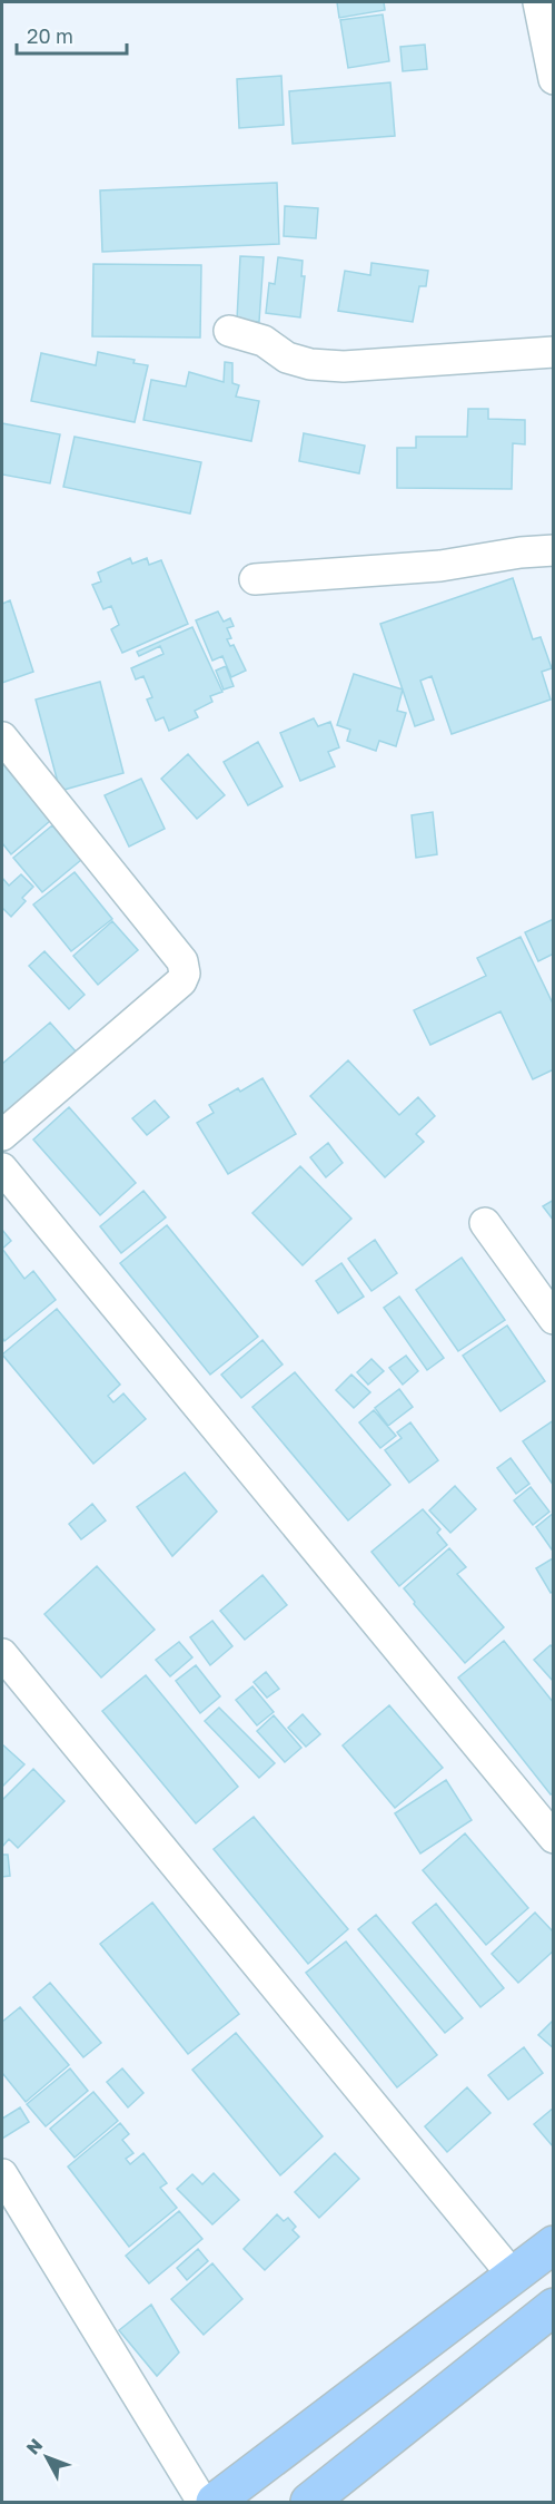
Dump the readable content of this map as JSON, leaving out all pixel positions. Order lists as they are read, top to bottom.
{
  "scale_bar": "20 m",
  "north": "top left"
}
